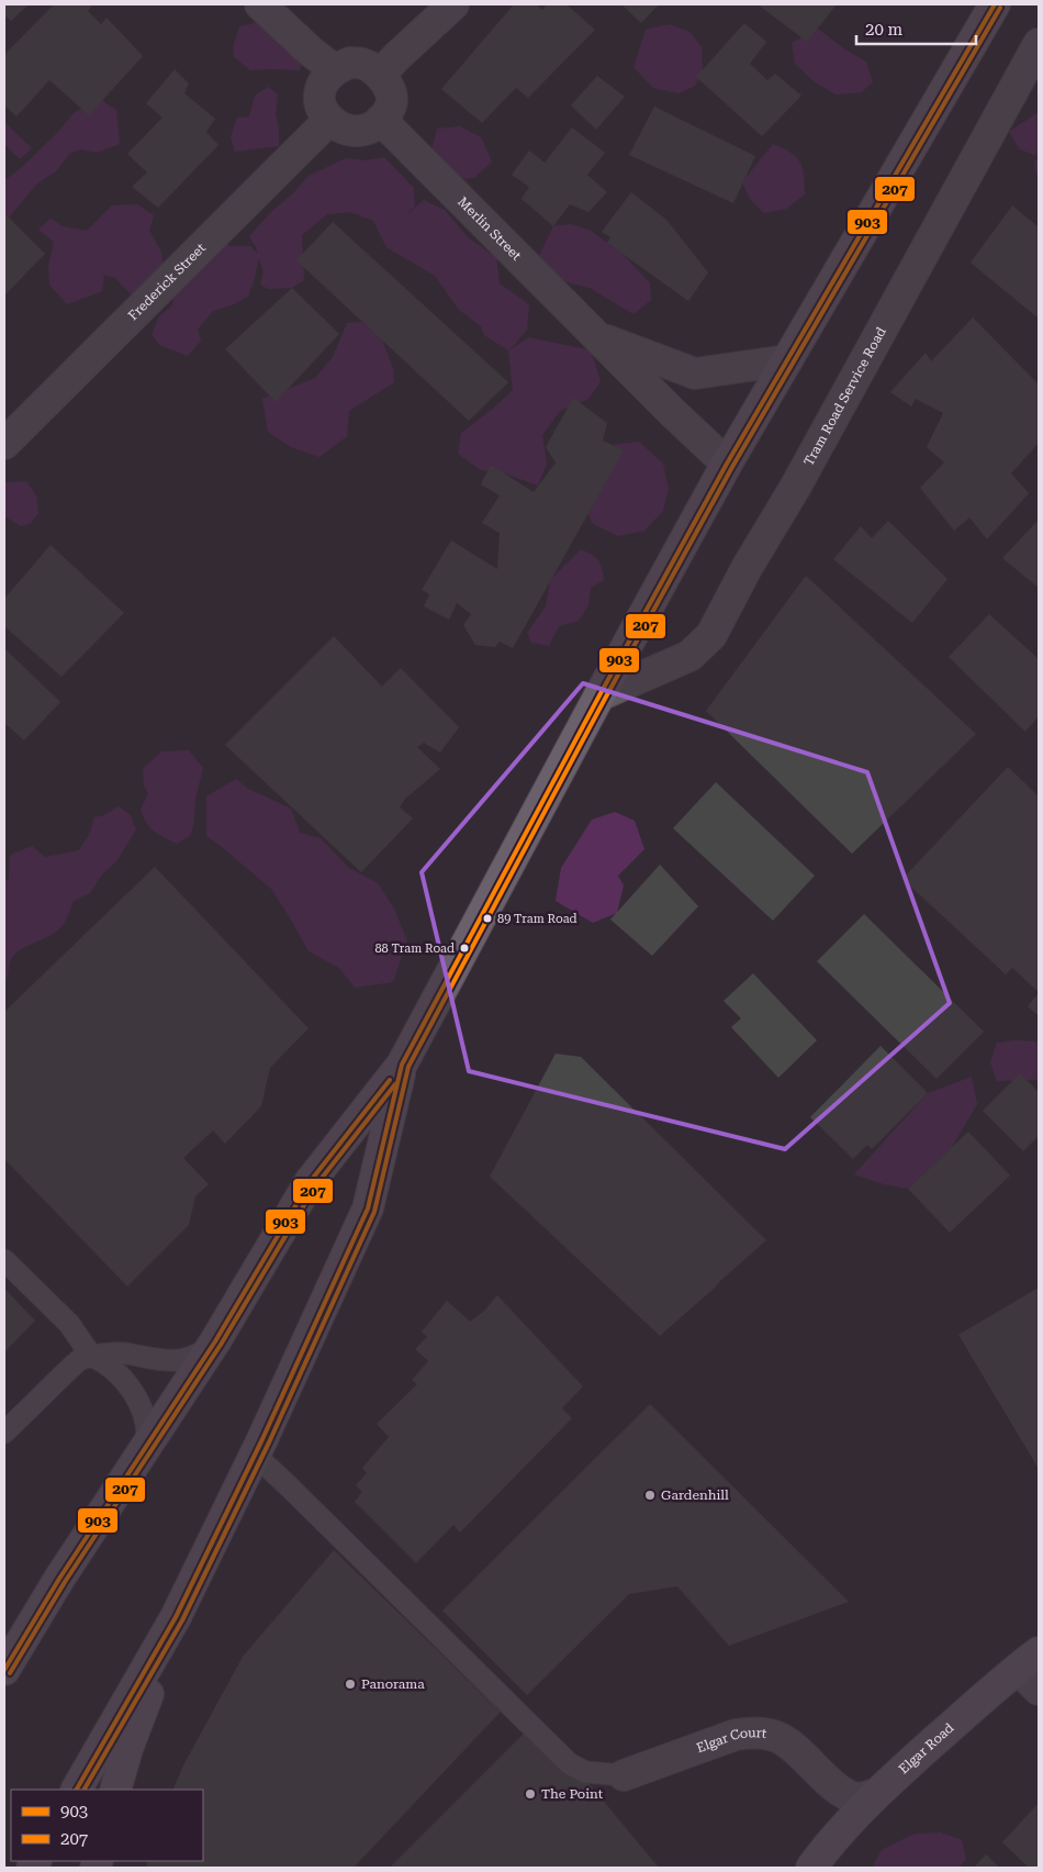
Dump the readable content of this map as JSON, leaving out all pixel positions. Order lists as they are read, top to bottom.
{
  "streets": {
    "main road": ["Elgar Road"],
    "street": [
      "Merlin Street",
      "Frederick Street",
      "Tram Road Service Road",
      "Elgar Court"
    ]
  },
  "crossings": [
    ["Merlin Street", "Frederick Street"],
    ["Elgar Court", "Elgar Road"]
  ],
  "places": [
    "89 Tram Road",
    "88 Tram Road",
    "Gardenhill",
    "Panorama",
    "The Point"
  ],
  "lines": ["transit line 903", "transit line 207"],
  "legend": ["903", "207"],
  "scale_bar": "20 m"
}
